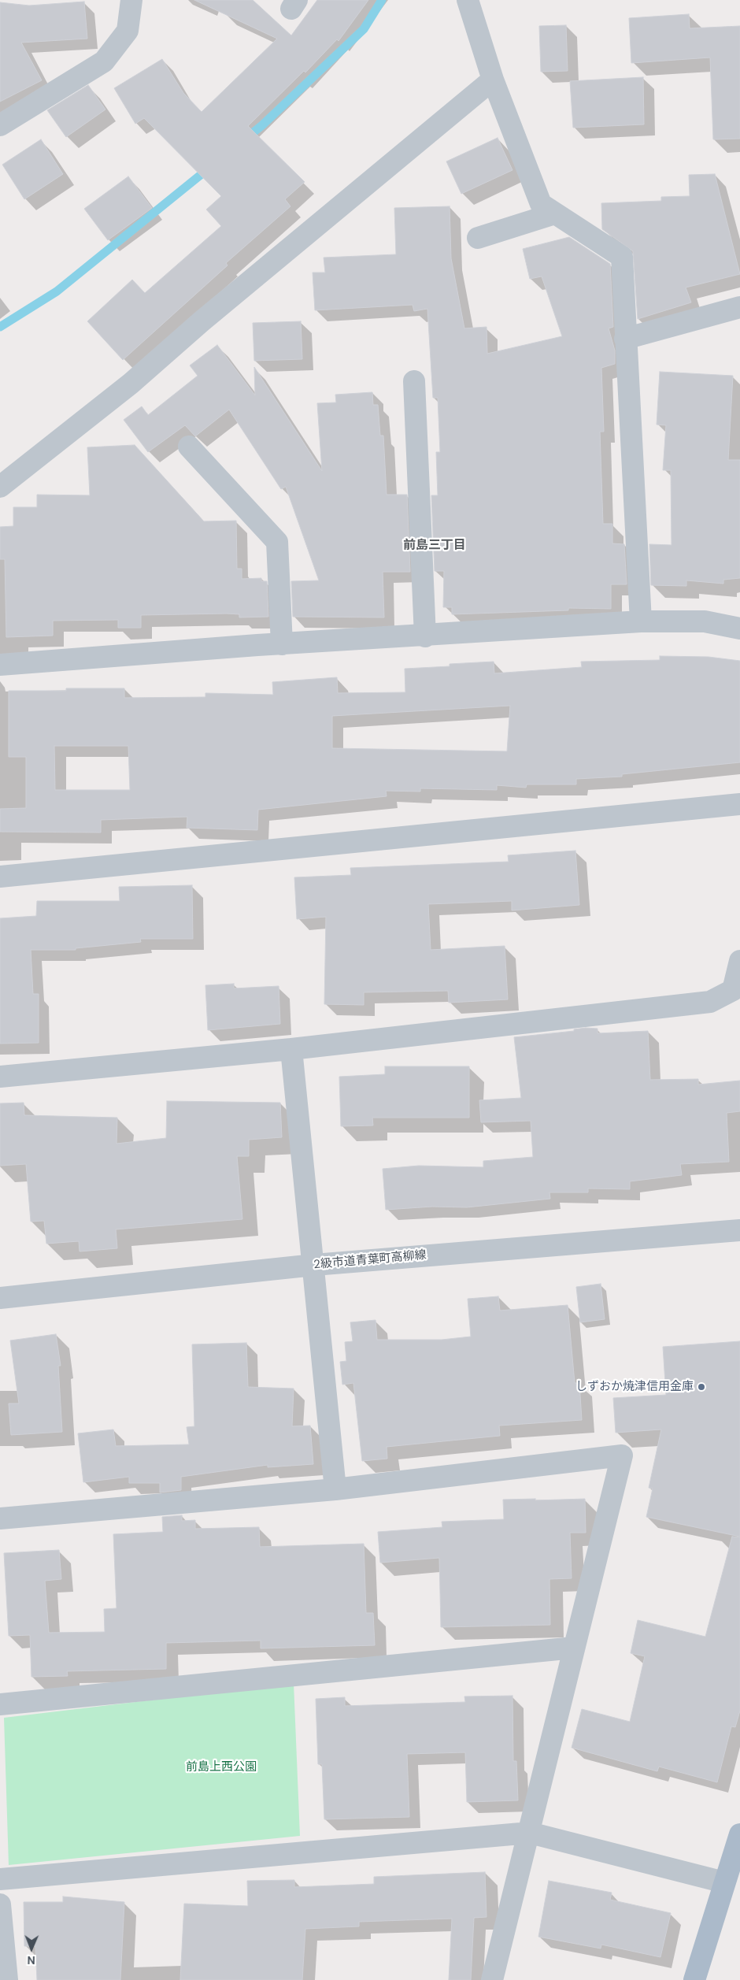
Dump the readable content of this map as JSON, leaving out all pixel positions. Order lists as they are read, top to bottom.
{
  "streets": {
    "street": ["2級市道青葉町高柳線"]
  },
  "districts": ["前島三丁目"],
  "parks": ["前島上西公園"],
  "places": ["しずおか焼津信用金庫"],
  "north": "bottom"
}
